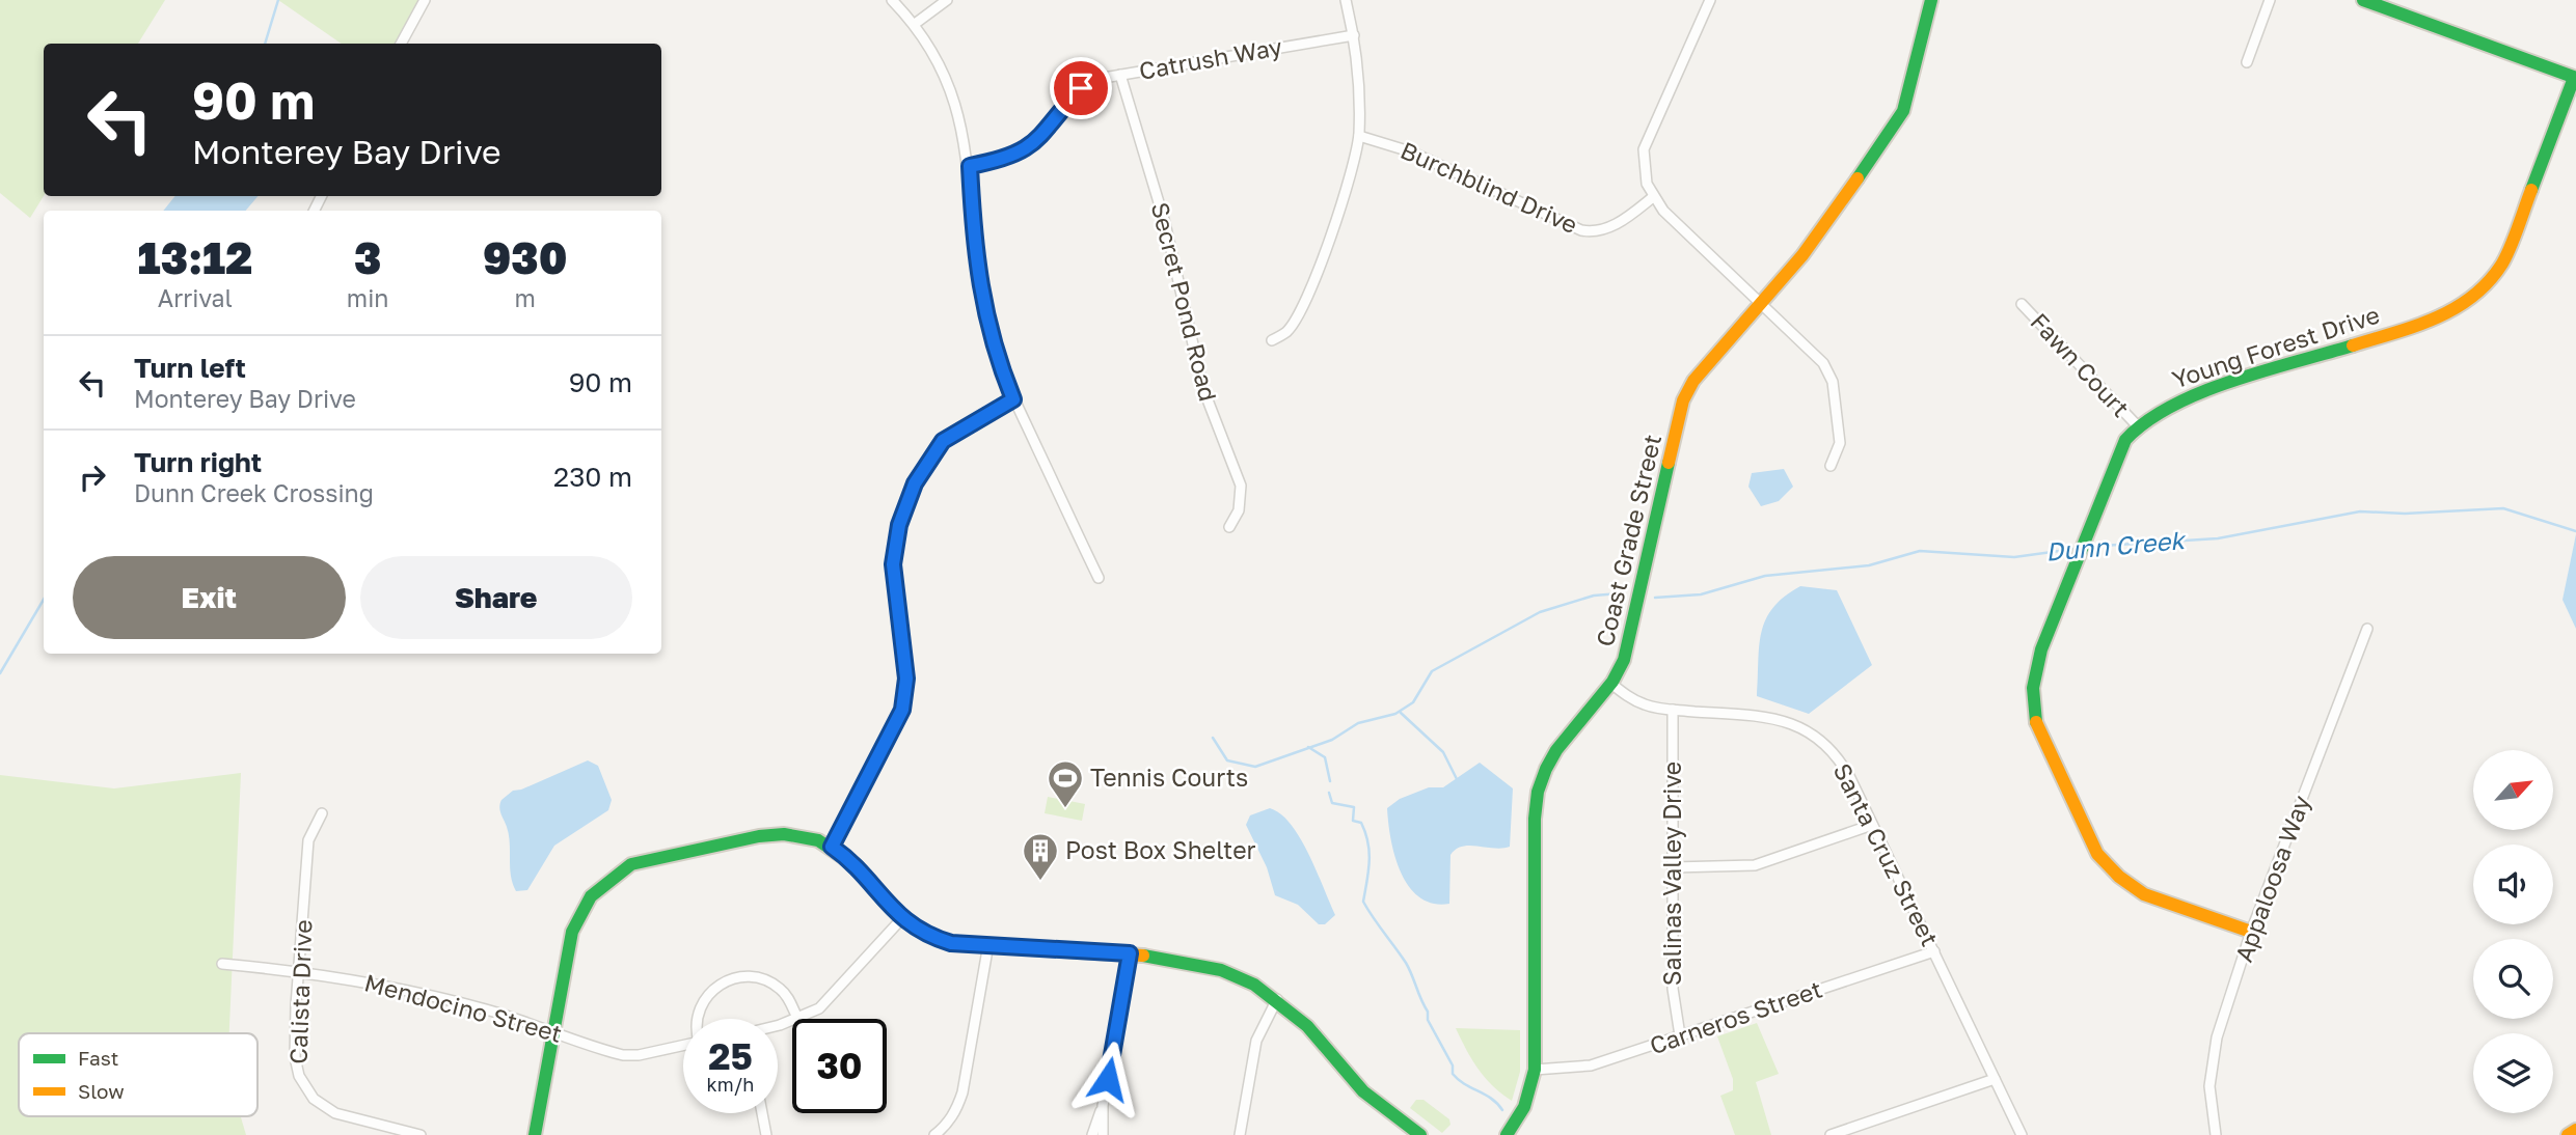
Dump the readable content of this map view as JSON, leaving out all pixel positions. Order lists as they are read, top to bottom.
{
  "streets": {
    "street": [
      "Catrush Way",
      "Burchblind Drive",
      "Secret Pond Road",
      "Young Forest Drive",
      "Fawn Court",
      "Coast Grade Street",
      "Santa Cruz Street",
      "Salinas Valley Drive",
      "Appaloosa Way",
      "Calista Drive",
      "Mendocino Street",
      "Carneros Street"
    ]
  },
  "crossings": [
    ["Catrush Way", "Secret Pond Road"],
    ["Young Forest Drive", "Fawn Court"],
    ["Young Forest Drive", "Appaloosa Way"],
    ["Coast Grade Street", "Santa Cruz Street"],
    ["Coast Grade Street", "Carneros Street"],
    ["Santa Cruz Street", "Salinas Valley Drive"],
    ["Santa Cruz Street", "Carneros Street"],
    ["Salinas Valley Drive", "Carneros Street"],
    ["Calista Drive", "Mendocino Street"]
  ],
  "water": ["Dunn Creek"],
  "places": {
    "sports": ["Tennis Courts"],
    "building": ["Post Box Shelter"]
  },
  "legend": ["Fast", "Slow"],
  "north": "top right",
  "page": {
    "turn": ["90 m", "Monterey Bay Drive"],
    "eta": [
      "13:12",
      "Arrival",
      "3",
      "min",
      "930",
      "m"
    ],
    "list": [
      {
        "name": "Turn left",
        "note": "Monterey Bay Drive",
        "value": "90 m"
      },
      {
        "name": "Turn right",
        "note": "Dunn Creek Crossing",
        "value": "230 m"
      }
    ],
    "buttons": ["Exit", "Share"],
    "speed": "25 km/h",
    "limit": "30"
  }
}
